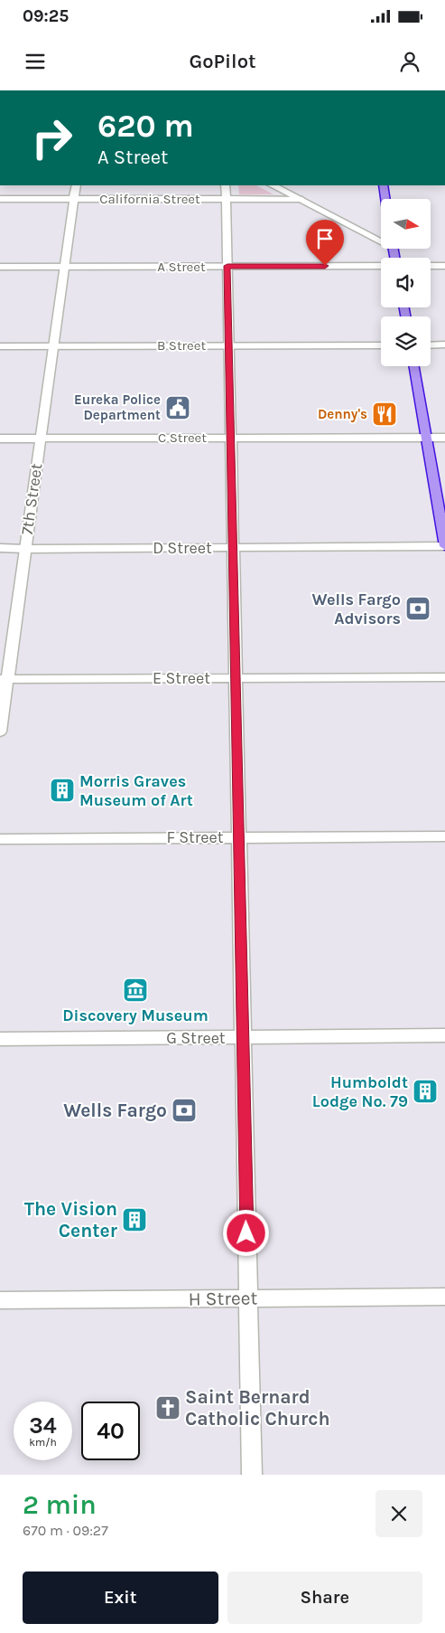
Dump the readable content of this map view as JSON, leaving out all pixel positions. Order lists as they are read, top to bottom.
{
  "streets": {
    "street": [
      "California Street",
      "A Street",
      "B Street",
      "C Street",
      "7th Street",
      "D Street",
      "E Street",
      "F Street",
      "G Street",
      "H Street"
    ]
  },
  "crossings": [
    ["California Street", "7th Street"],
    ["A Street", "7th Street"],
    ["B Street", "7th Street"],
    ["C Street", "7th Street"],
    ["7th Street", "D Street"],
    ["7th Street", "E Street"]
  ],
  "places": {
    "public building": ["Eureka Police Department"],
    "restaurant": ["Denny's"],
    "bank": ["Wells Fargo Advisors", "Wells Fargo"],
    "building": ["Morris Graves Museum of Art", "Humboldt Lodge No. 79", "The Vision Center"],
    "museum": ["Discovery Museum"],
    "church": ["Saint Bernard Catholic Church"]
  },
  "north": "right",
  "page": {
    "status": "09:25",
    "header": "GoPilot",
    "turn": ["620 m", "A Street"],
    "speed": "34 km/h",
    "limit": "40",
    "heading": ["2 min", "670 m · 09:27"],
    "buttons": ["Exit", "Share"]
  }
}
